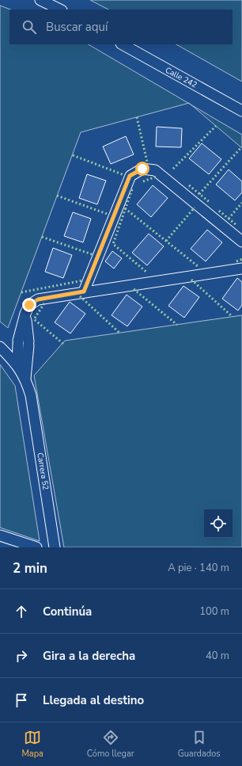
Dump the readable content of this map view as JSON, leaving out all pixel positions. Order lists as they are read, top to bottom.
{
  "streets": {
    "street": ["Calle 242", "Carrera 52"]
  },
  "page": {
    "search": "Buscar aquí",
    "heading": ["2 min", "A pie · 140 m"],
    "list": [
      ["Continúa", "100 m"],
      ["Gira a la derecha", "40 m"],
      "Llegada al destino"
    ],
    "nav": ["Mapa", "Cómo llegar", "Guardados"]
  }
}
